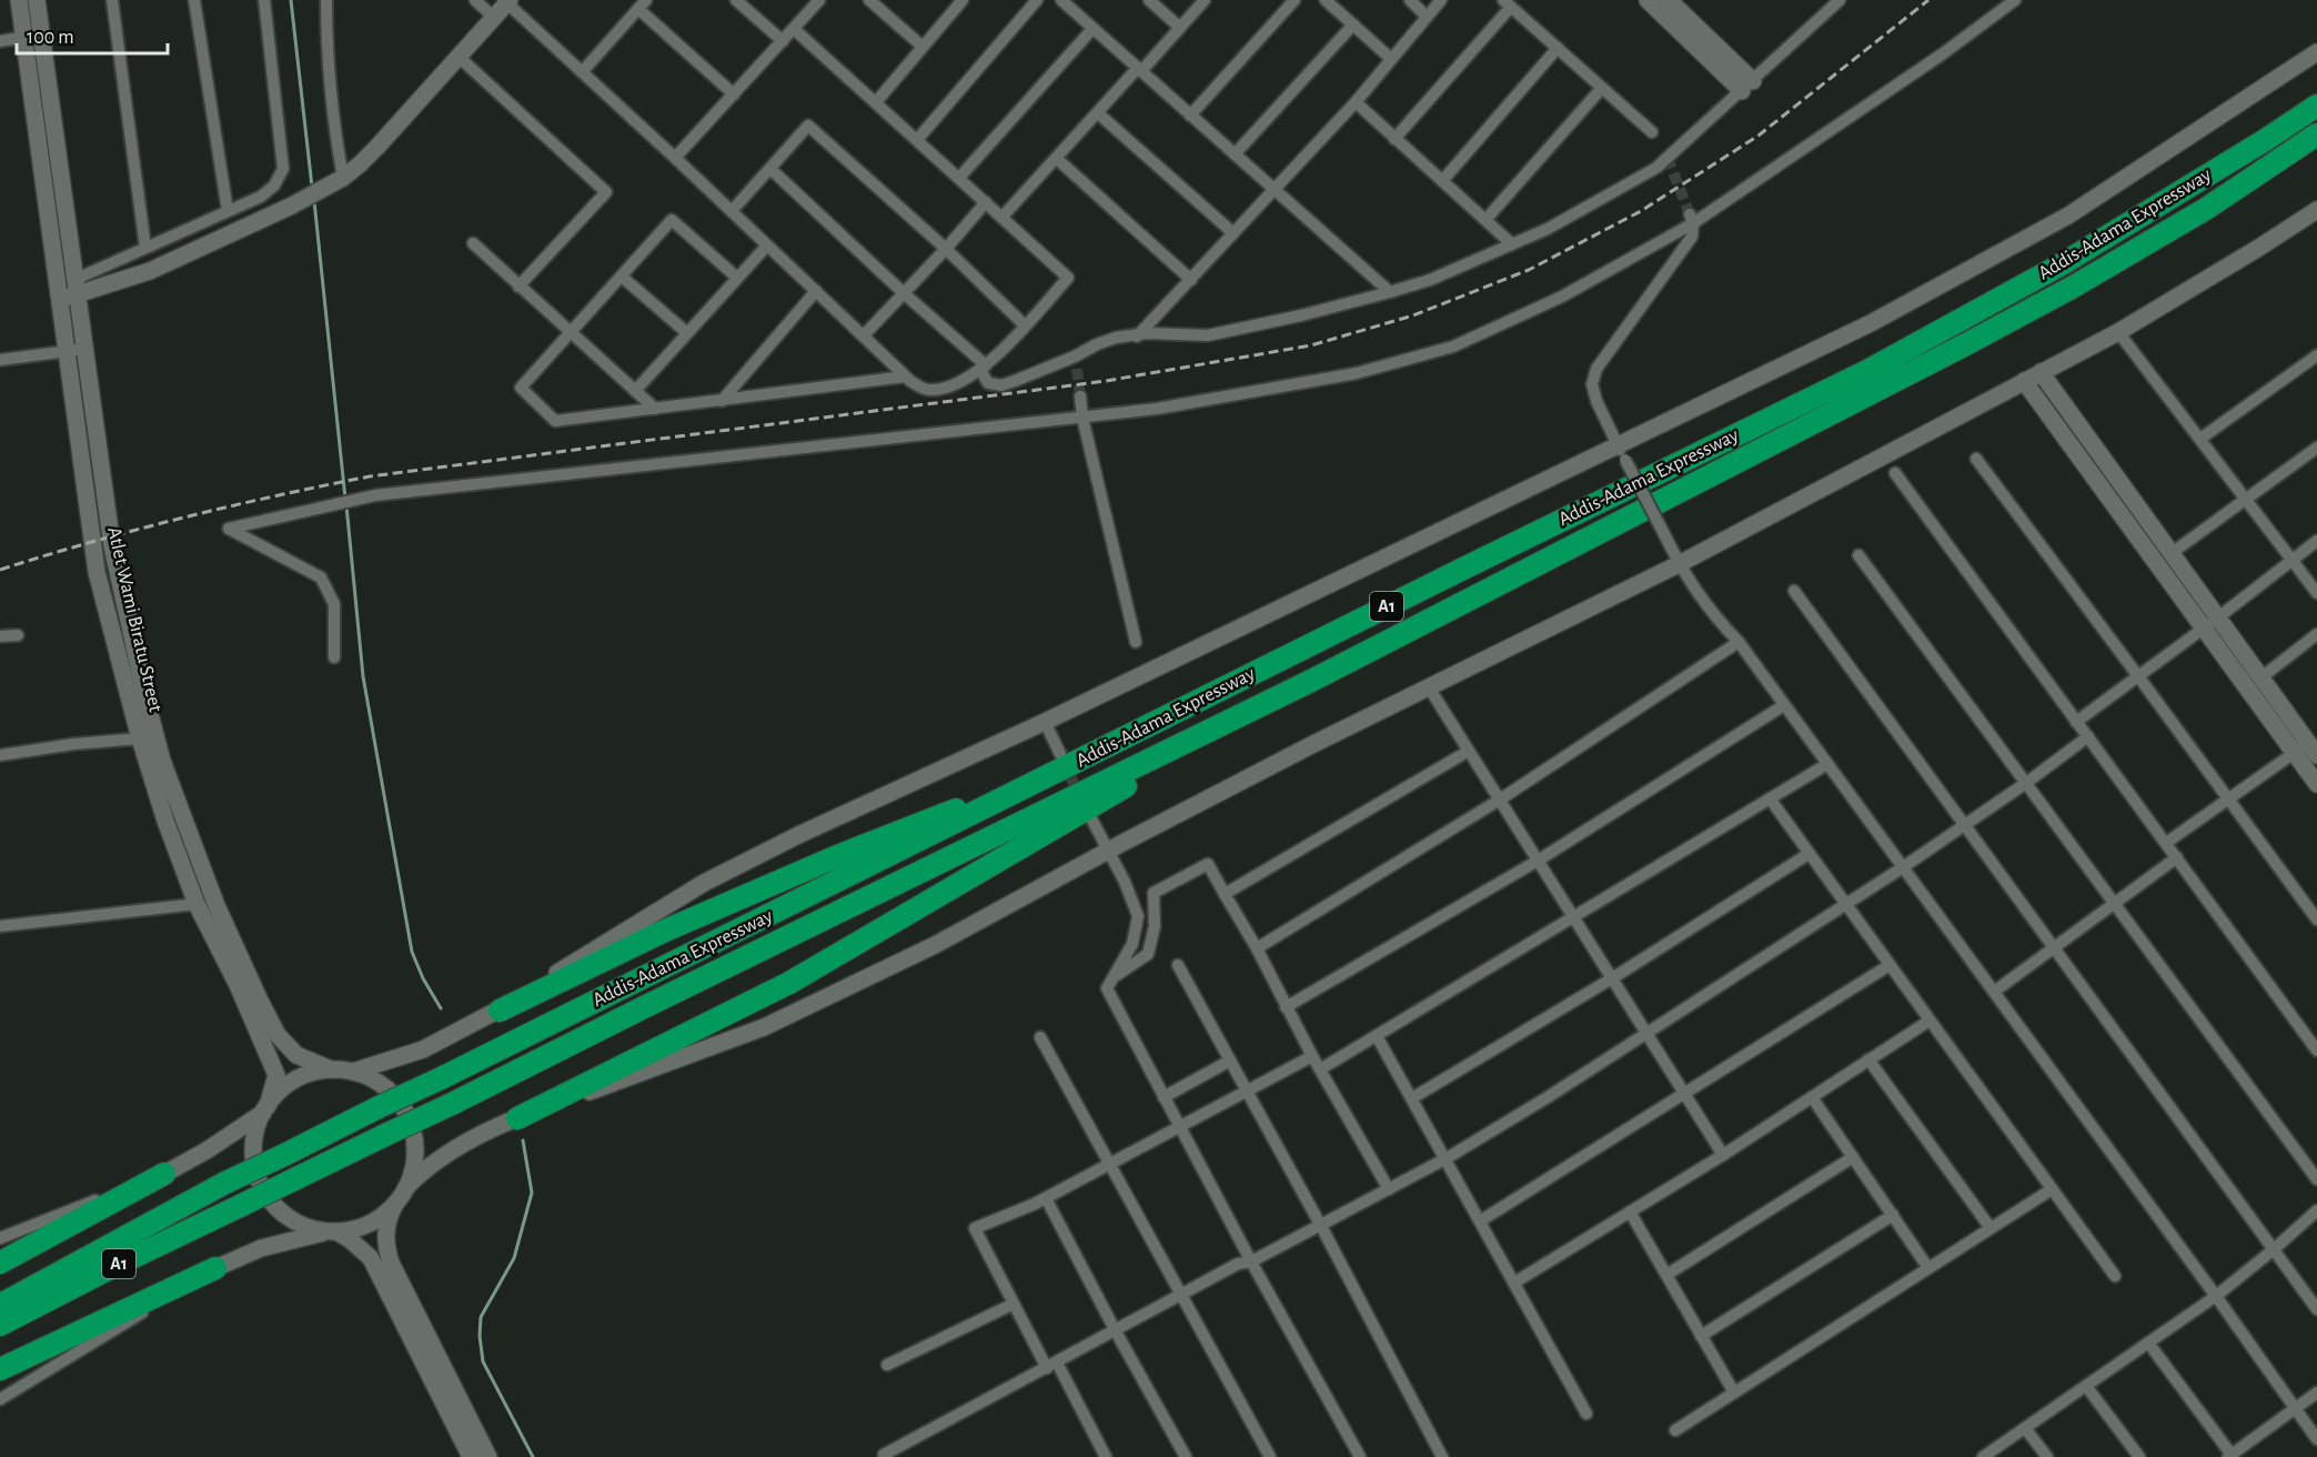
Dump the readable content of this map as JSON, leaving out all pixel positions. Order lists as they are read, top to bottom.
{
  "streets": {
    "highway": ["Addis-Adama Expressway", "A1"],
    "street": ["Atlet Wami Biratu Street"]
  },
  "scale_bar": "100 m"
}
